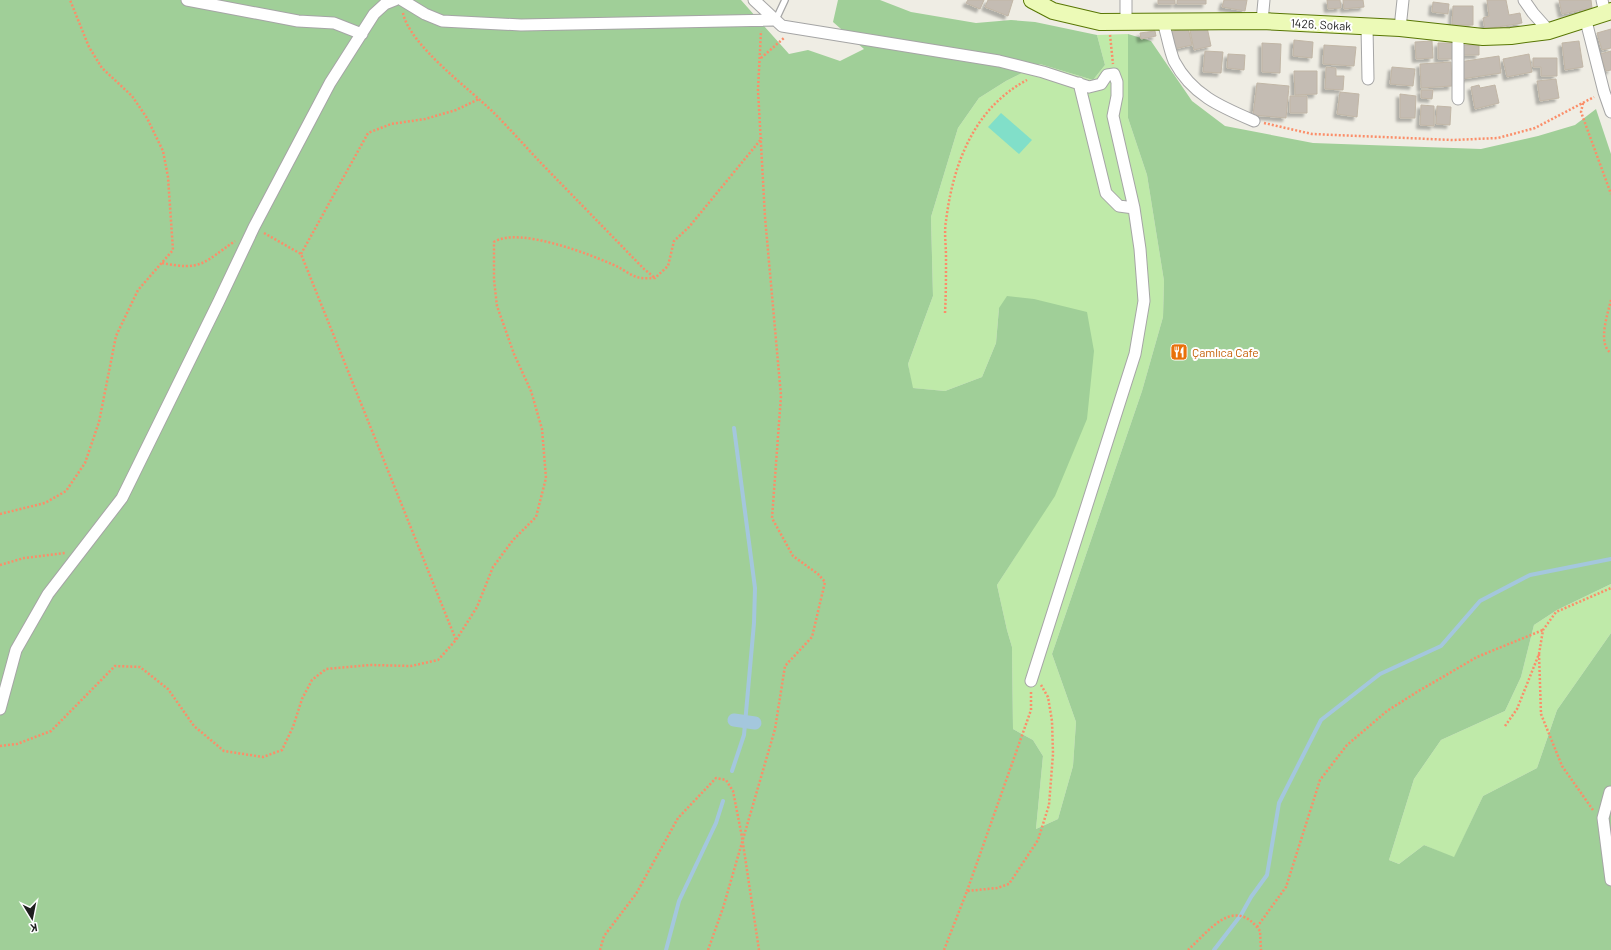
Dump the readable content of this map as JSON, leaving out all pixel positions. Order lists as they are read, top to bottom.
{
  "streets": {
    "main road": ["1426. Sokak"]
  },
  "places": {
    "restaurant": ["Çamlıca Cafe"]
  },
  "north": "bottom"
}
